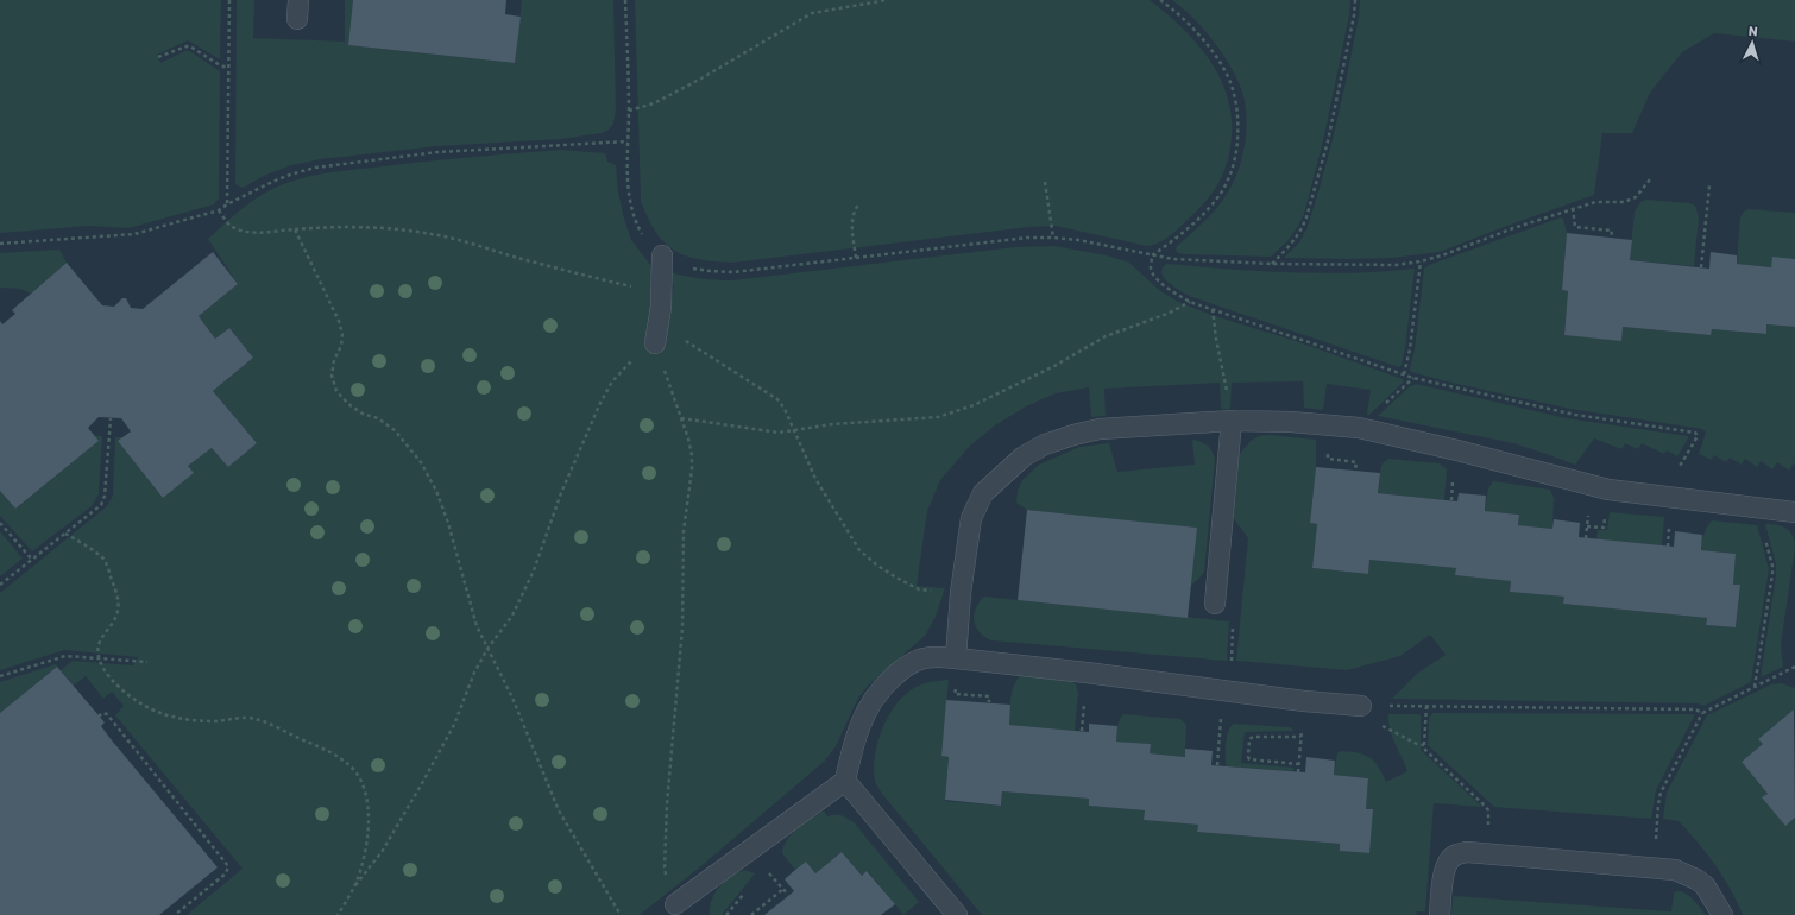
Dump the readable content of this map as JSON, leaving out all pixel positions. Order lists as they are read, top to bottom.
{
  "north": "top"
}
